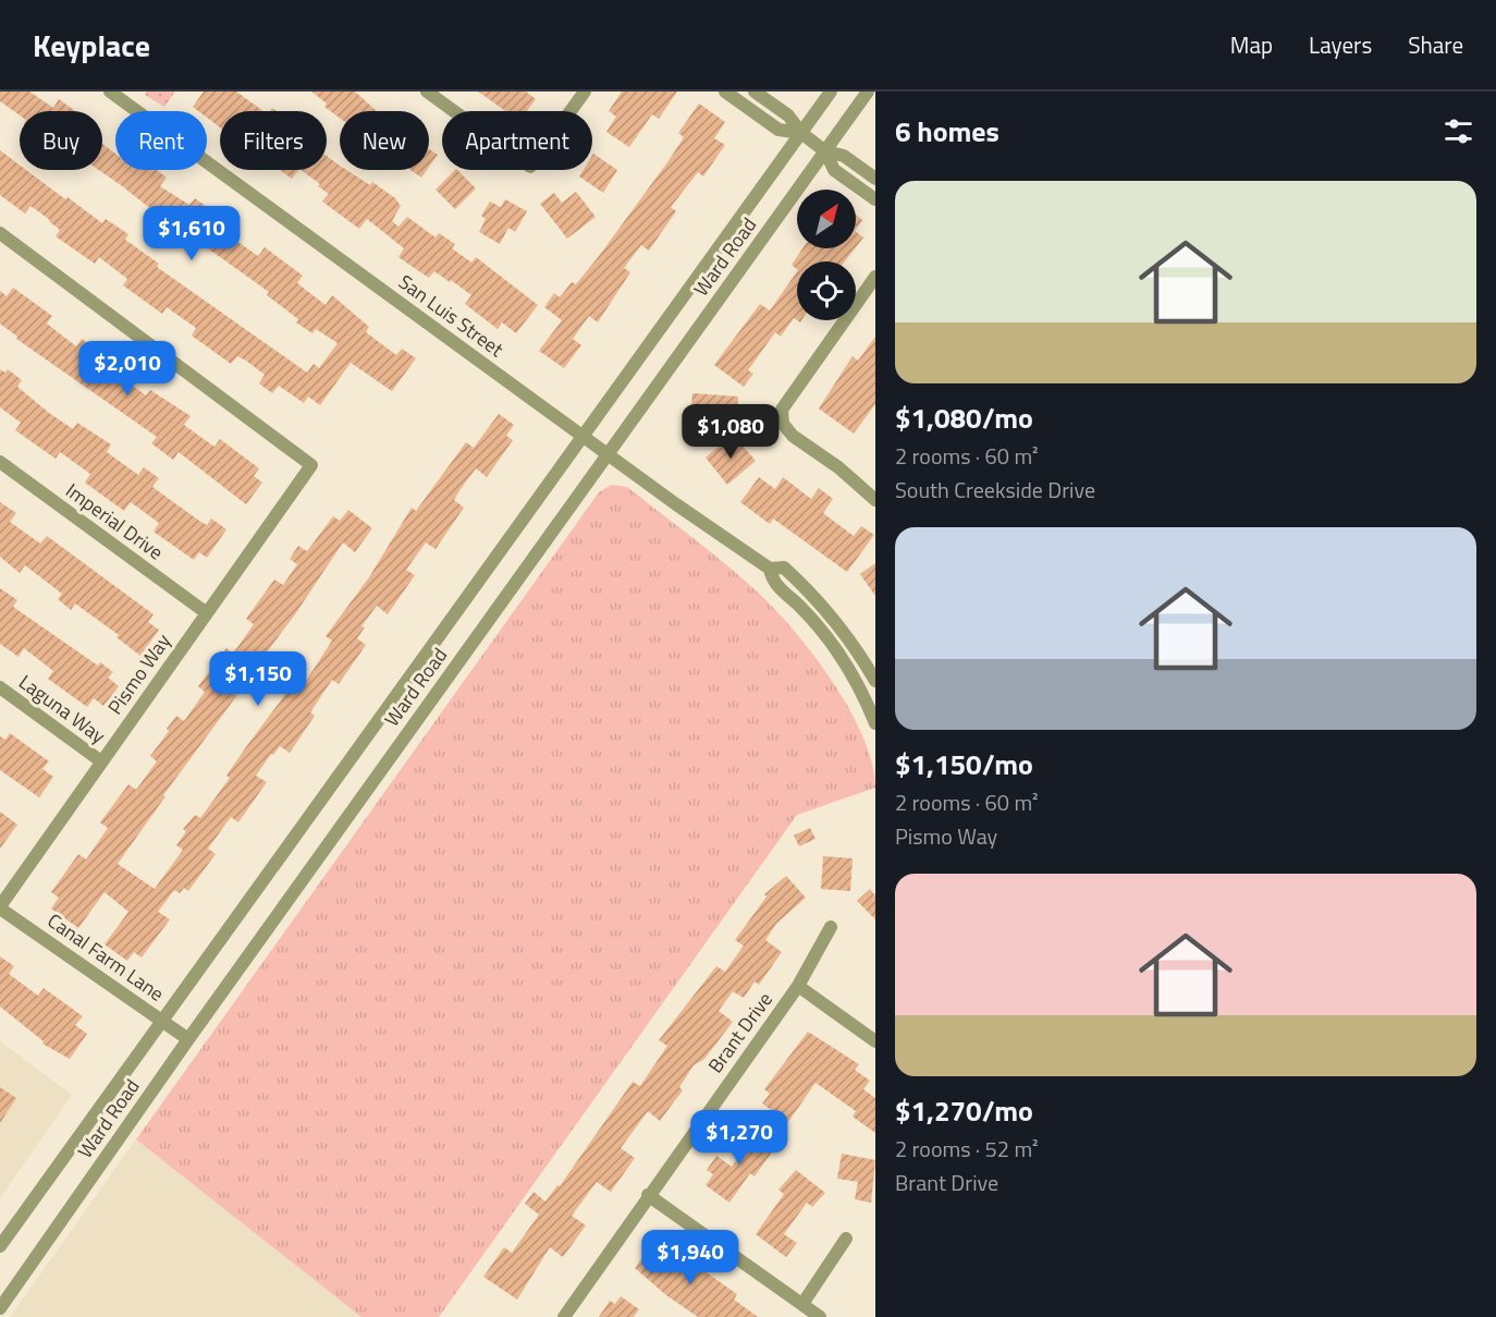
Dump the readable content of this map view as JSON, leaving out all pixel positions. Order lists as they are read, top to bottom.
{
  "streets": {
    "street": [
      "Ward Road",
      "San Luis Street",
      "Imperial Drive",
      "Pismo Way",
      "Laguna Way",
      "Canal Farm Lane",
      "Brant Drive"
    ]
  },
  "crossings": [
    ["Ward Road", "San Luis Street"],
    ["Ward Road", "Canal Farm Lane"],
    ["Imperial Drive", "Pismo Way"],
    ["Pismo Way", "Laguna Way"],
    ["Pismo Way", "Canal Farm Lane"]
  ],
  "north": "top right",
  "page": {
    "header": "Keyplace",
    "nav": ["Map", "Layers", "Share"],
    "heading": "6 homes",
    "chip": [
      "Buy",
      "Rent",
      "Filters",
      "New",
      "Apartment"
    ],
    "list": [
      {
        "name": "$1,080/mo",
        "note": "2 rooms · 60 m² · South Creekside Drive"
      },
      {
        "name": "$1,150/mo",
        "note": "2 rooms · 60 m² · Pismo Way"
      },
      {
        "name": "$1,270/mo",
        "note": "2 rooms · 52 m² · Brant Drive"
      }
    ],
    "price": [
      "$1,610",
      "$2,010",
      "$1,080",
      "$1,150",
      "$1,270",
      "$1,940"
    ]
  }
}
